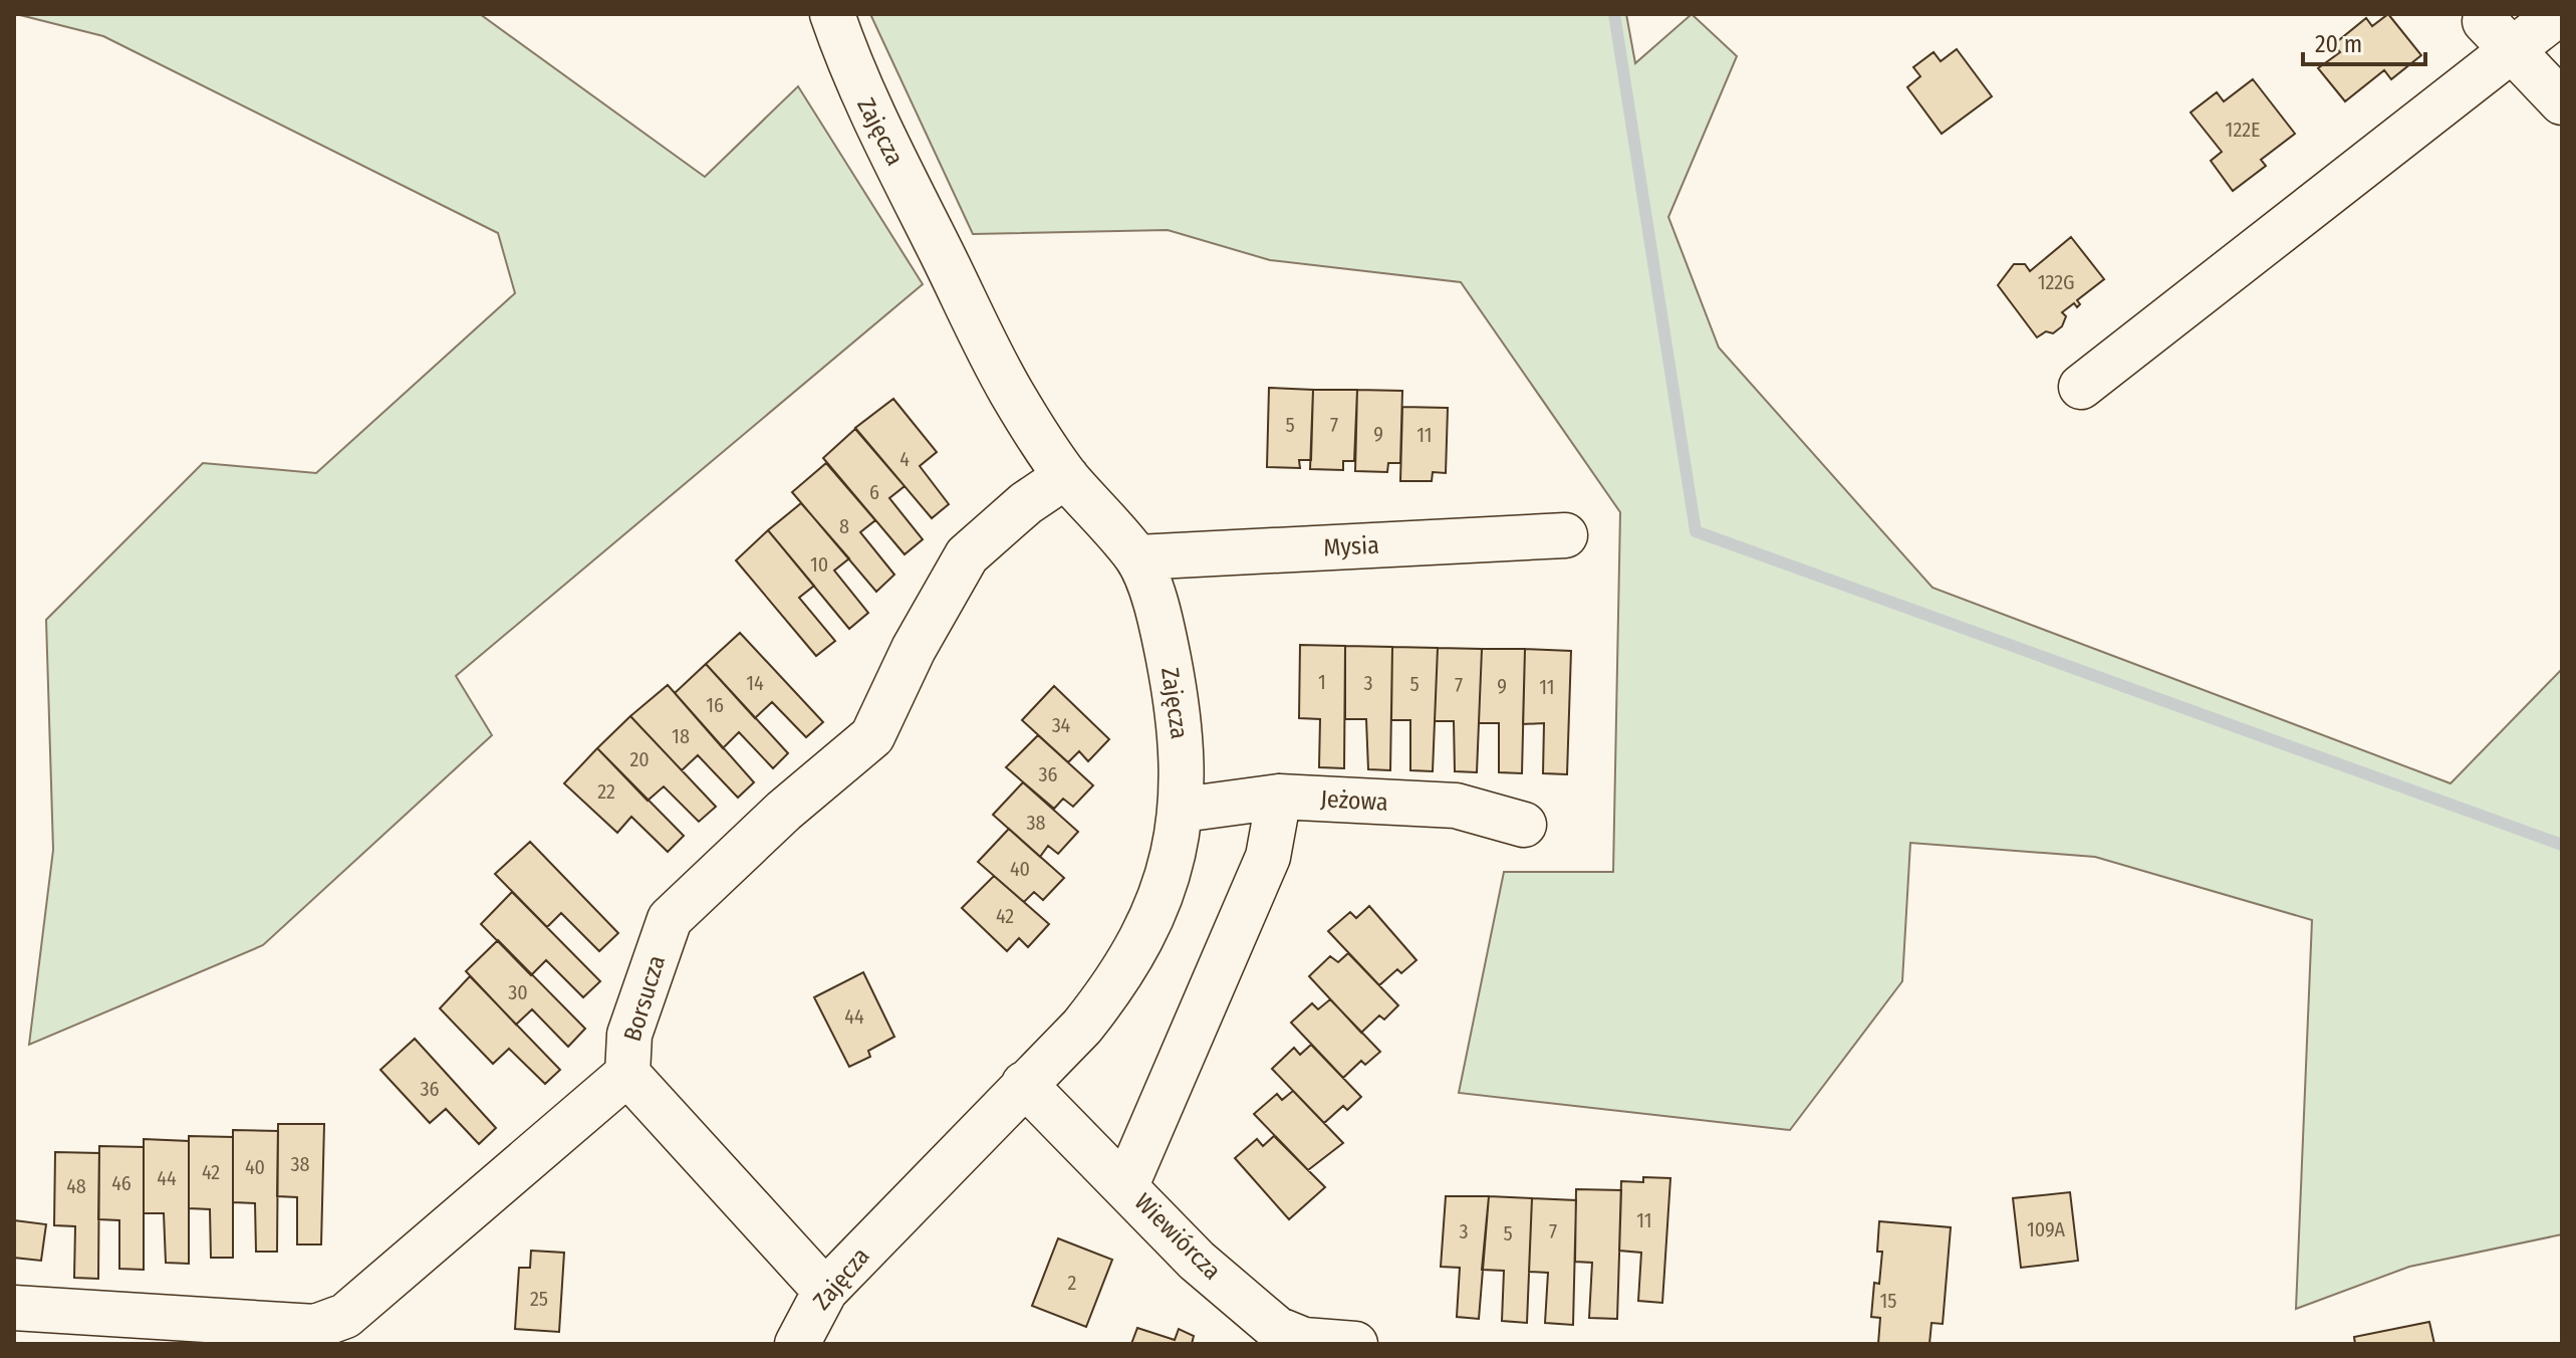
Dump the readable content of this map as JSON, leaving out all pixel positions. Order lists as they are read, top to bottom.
{
  "streets": {
    "street": [
      "Zajęcza",
      "Mysia",
      "Jeżowa",
      "Borsucza",
      "Wiewiórcza"
    ]
  },
  "crossings": [
    ["Zajęcza", "Mysia"],
    ["Zajęcza", "Jeżowa"],
    ["Zajęcza", "Borsucza"],
    ["Zajęcza", "Wiewiórcza"]
  ],
  "house_numbers": [
    "122E",
    "122G",
    "5",
    "7",
    "9",
    "11",
    "4",
    "6",
    "8",
    "10",
    "1",
    "14",
    "3",
    "5",
    "7",
    "9",
    "11",
    "16",
    "34",
    "18",
    "20",
    "36",
    "22",
    "38",
    "40",
    "42",
    "30",
    "44",
    "36",
    "38",
    "40",
    "42",
    "44",
    "46",
    "48",
    "11",
    "109A",
    "3",
    "7",
    "5",
    "2",
    "25",
    "15"
  ],
  "scale_bar": "20 m"
}
